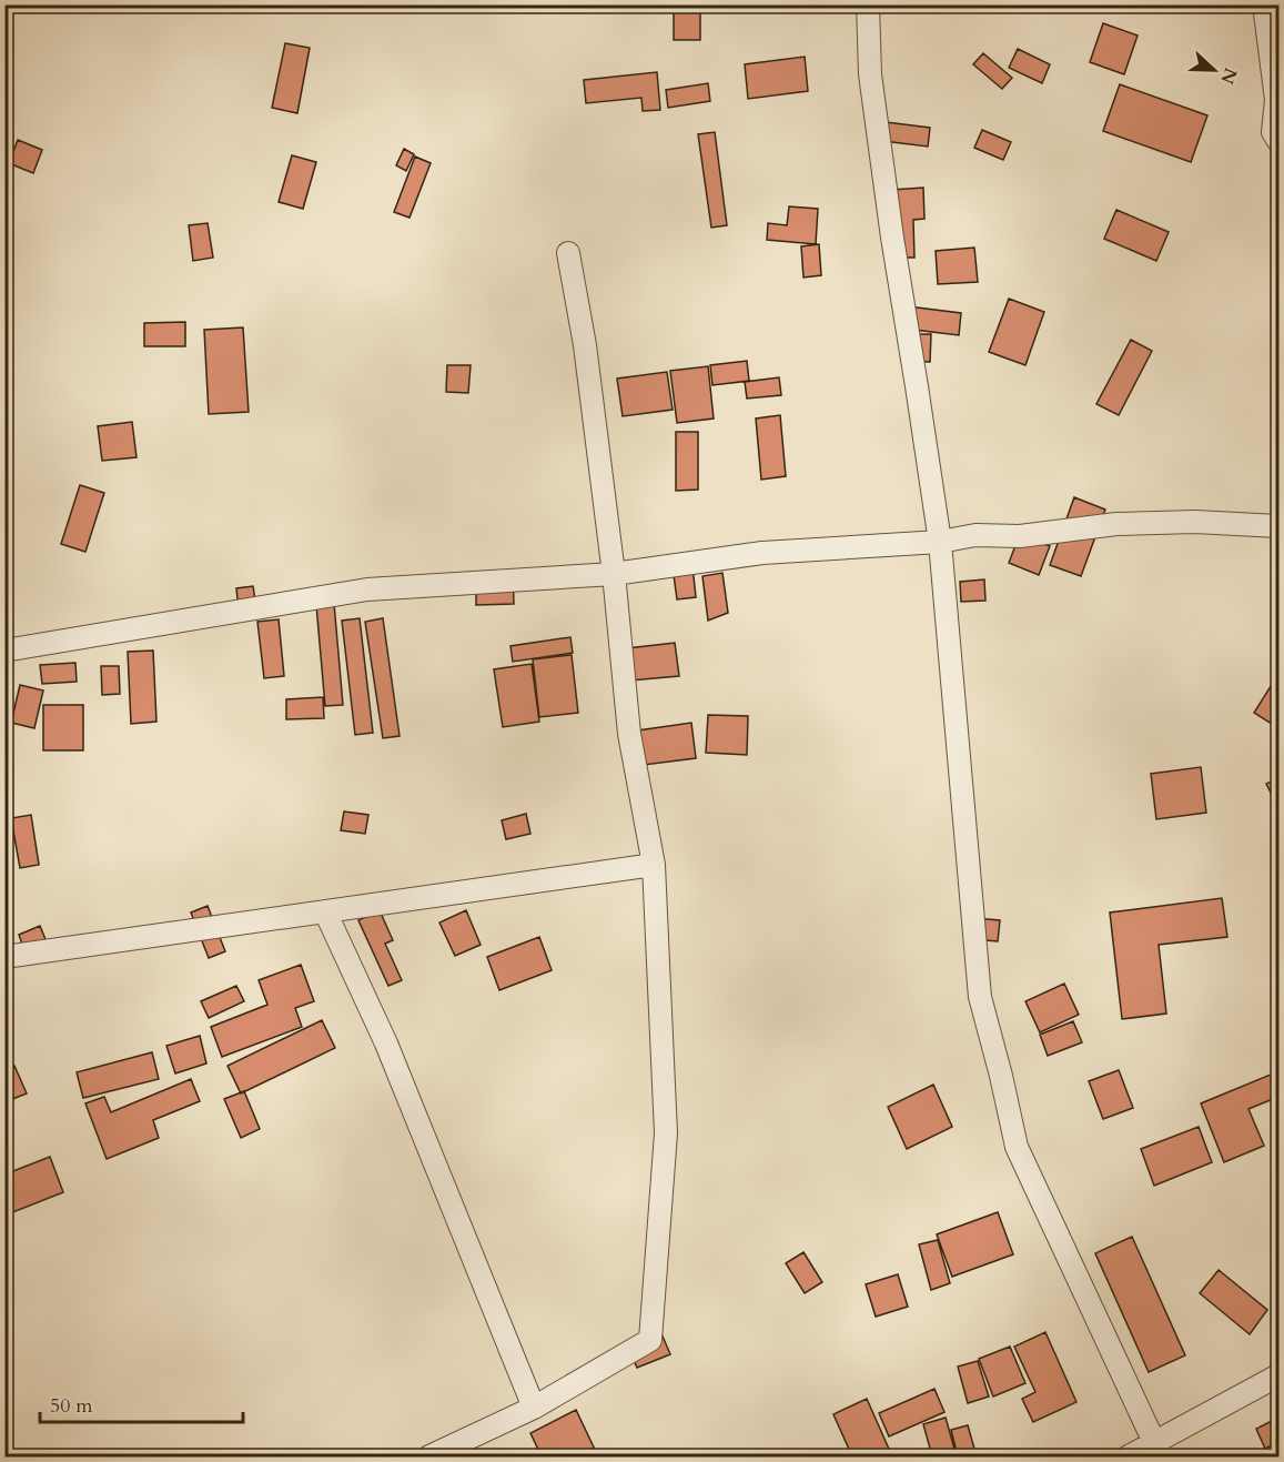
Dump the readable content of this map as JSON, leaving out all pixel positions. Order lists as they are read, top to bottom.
{
  "scale_bar": "50 m",
  "north": "right"
}
